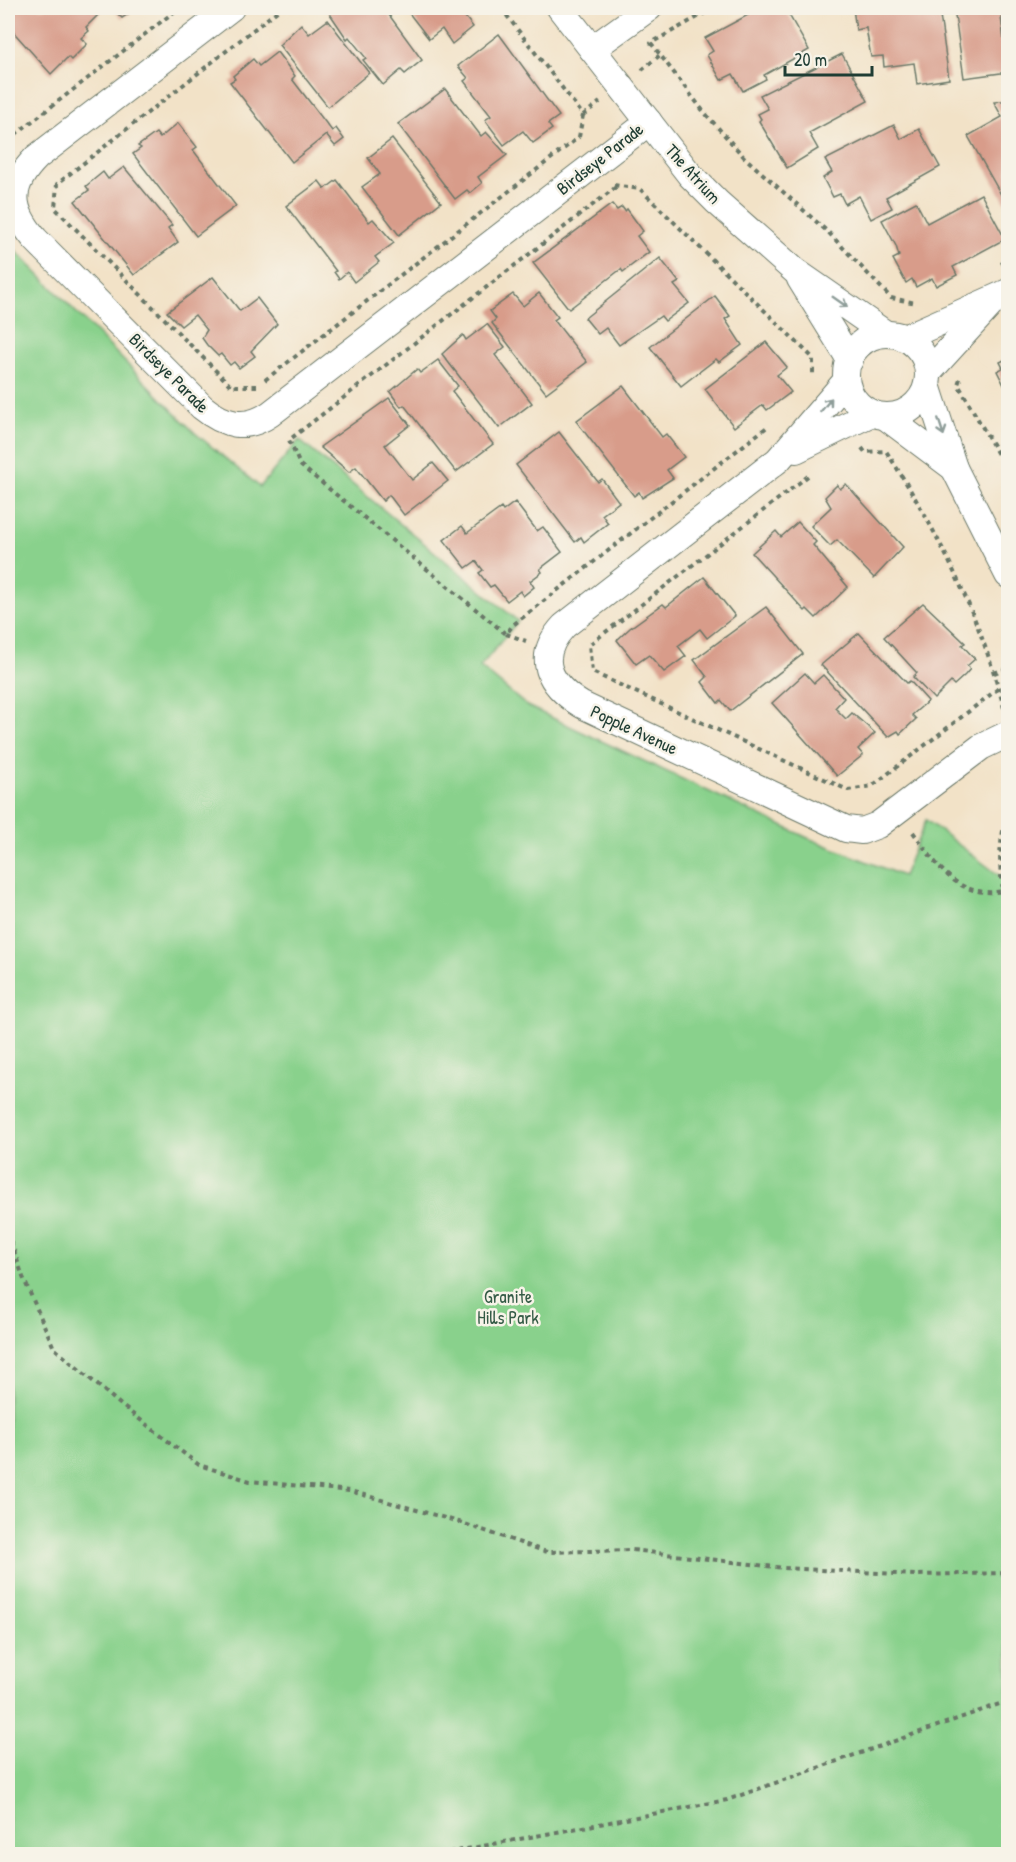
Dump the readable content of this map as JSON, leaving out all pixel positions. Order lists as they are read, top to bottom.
{
  "streets": {
    "street": ["Birdseye Parade", "The Atrium", "Popple Avenue"]
  },
  "crossings": [
    ["Birdseye Parade", "The Atrium"],
    ["The Atrium", "Popple Avenue"]
  ],
  "parks": ["Granite Hills Park"],
  "scale_bar": "20 m"
}
